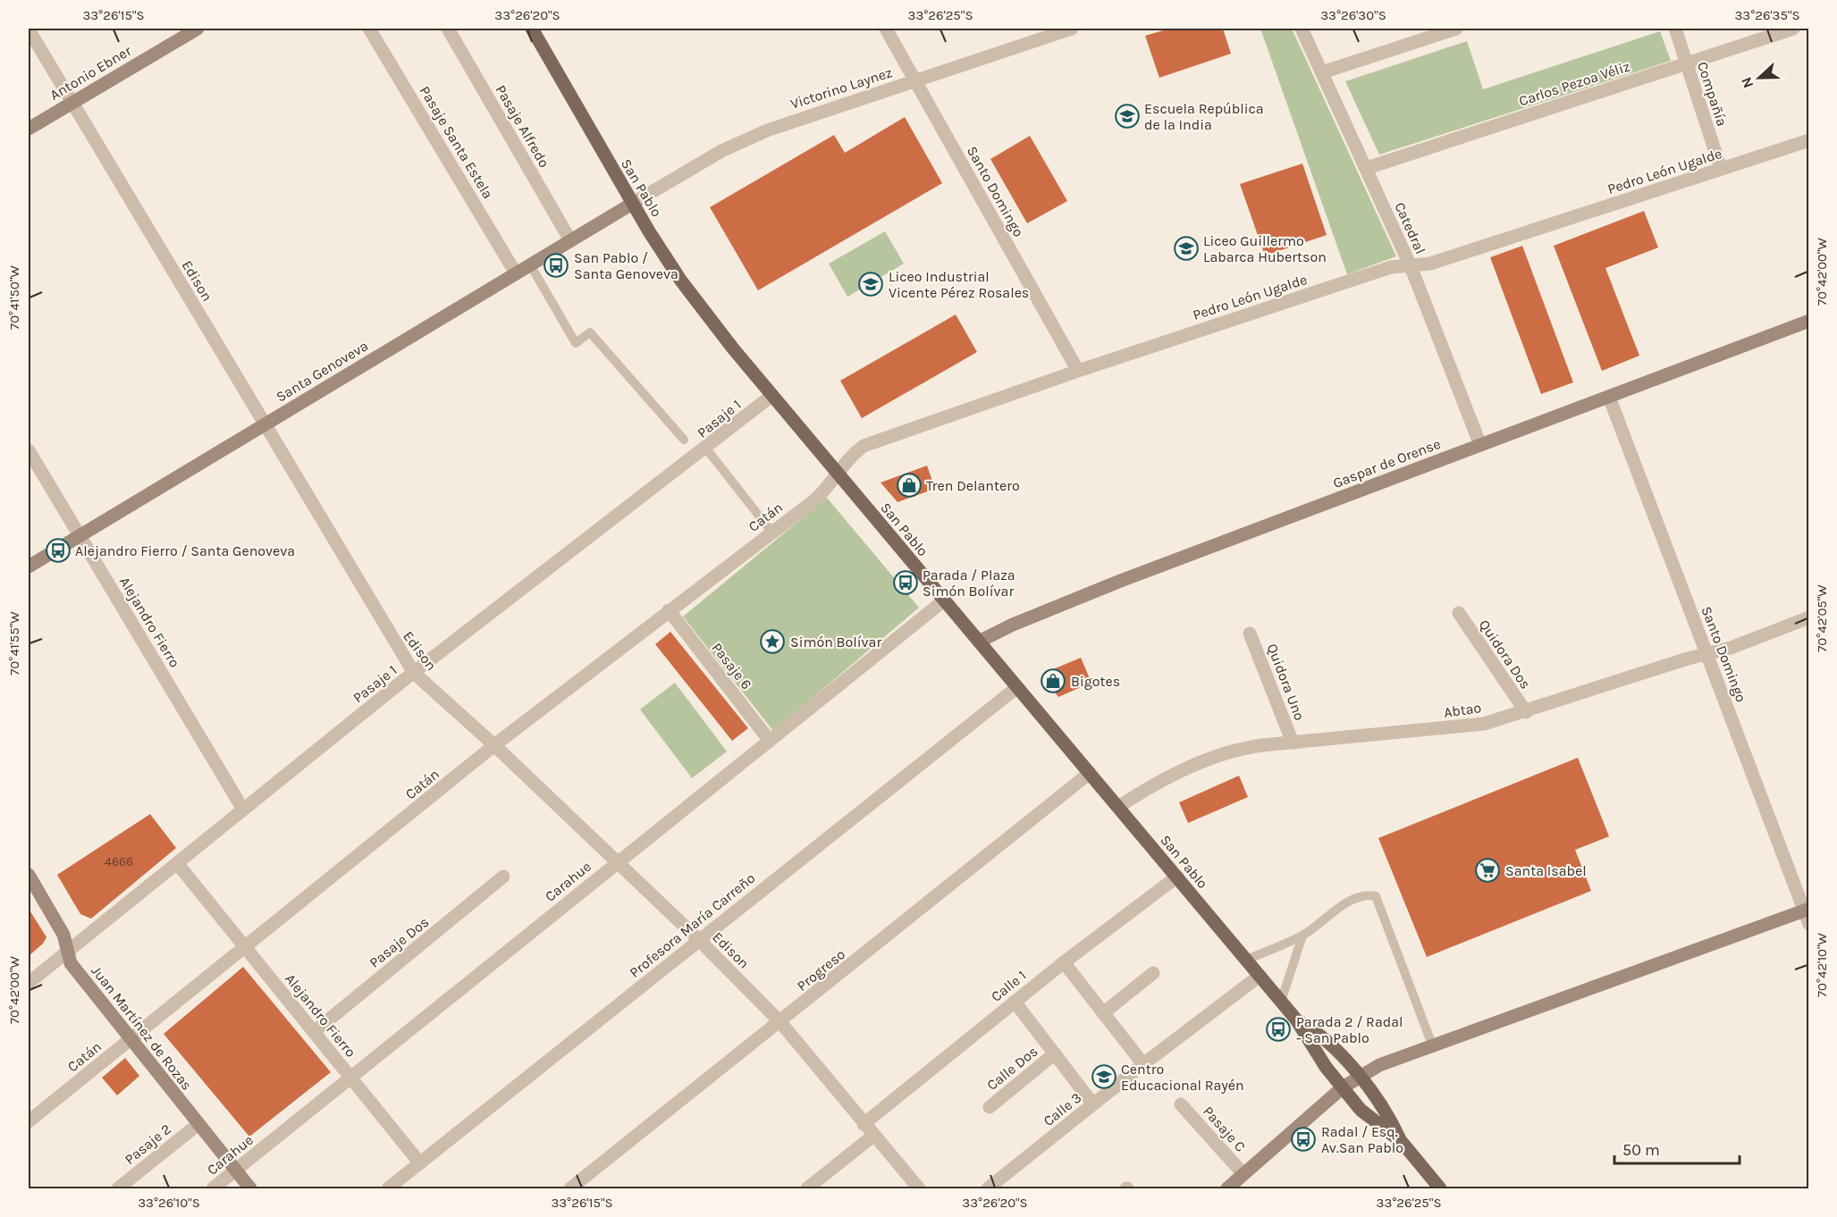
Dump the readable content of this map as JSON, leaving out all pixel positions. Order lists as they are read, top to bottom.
{
  "streets": {
    "main road": ["San Pablo"],
    "street": [
      "Antonio Ebner",
      "Carlos Pezoa Véliz",
      "Victorino Laynez",
      "Compañía",
      "Pasaje Alfredo",
      "Pasaje Santa Estela",
      "Pedro León Ugalde",
      "Santo Domingo",
      "Catedral",
      "Edison",
      "Santa Genoveva",
      "Pasaje 1",
      "Gaspar de Orense",
      "Catán",
      "Alejandro Fierro",
      "Quidora Dos",
      "Pasaje 6",
      "Quidora Uno",
      "Abtao",
      "Carahue",
      "Profesora María Carreño",
      "Pasaje Dos",
      "Progreso",
      "Calle 1",
      "Juan Martínez de Rozas",
      "Calle Dos",
      "Calle 3",
      "Pasaje C",
      "Pasaje 2"
    ]
  },
  "crossings": [
    ["Antonio Ebner", "Edison"],
    ["Carlos Pezoa Véliz", "Compañía"],
    ["Carlos Pezoa Véliz", "Catedral"],
    ["Victorino Laynez", "San Pablo"],
    ["Victorino Laynez", "Santo Domingo"],
    ["Victorino Laynez", "Santa Genoveva"],
    ["Compañía", "Pedro León Ugalde"],
    ["Pasaje Alfredo", "Santa Genoveva"],
    ["Pasaje Santa Estela", "Santa Genoveva"],
    ["Pedro León Ugalde", "San Pablo"],
    ["Pedro León Ugalde", "Santo Domingo"],
    ["Pedro León Ugalde", "Catedral"],
    ["Pedro León Ugalde", "Catán"],
    ["San Pablo", "Santa Genoveva"],
    ["San Pablo", "Pasaje 1"],
    ["San Pablo", "Gaspar de Orense"],
    ["San Pablo", "Catán"],
    ["San Pablo", "Abtao"],
    ["San Pablo", "Carahue"],
    ["San Pablo", "Profesora María Carreño"],
    ["San Pablo", "Progreso"],
    ["San Pablo", "Calle 1"],
    ["San Pablo", "Calle 3"],
    ["Santo Domingo", "Gaspar de Orense"],
    ["Santo Domingo", "Abtao"],
    ["Catedral", "Gaspar de Orense"],
    ["Edison", "Santa Genoveva"],
    ["Edison", "Pasaje 1"],
    ["Edison", "Catán"],
    ["Edison", "Carahue"],
    ["Edison", "Profesora María Carreño"],
    ["Edison", "Progreso"],
    ["Edison", "Calle 1"],
    ["Santa Genoveva", "Alejandro Fierro"],
    ["Pasaje 1", "Alejandro Fierro"],
    ["Pasaje 1", "Juan Martínez de Rozas"],
    ["Catán", "Alejandro Fierro"],
    ["Catán", "Pasaje 6"],
    ["Catán", "Juan Martínez de Rozas"],
    ["Alejandro Fierro", "Carahue"],
    ["Alejandro Fierro", "Profesora María Carreño"],
    ["Alejandro Fierro", "Pasaje Dos"],
    ["Quidora Dos", "Abtao"],
    ["Pasaje 6", "Carahue"],
    ["Quidora Uno", "Abtao"],
    ["Carahue", "Juan Martínez de Rozas"],
    ["Juan Martínez de Rozas", "Pasaje 2"]
  ],
  "places": {
    "school or university": [
      "Escuela República de la India",
      "Liceo Guillermo Labarca Hubertson",
      "Liceo Industrial Vicente Pérez Rosales",
      "Centro Educacional Rayén"
    ],
    "bus stop": [
      "San Pablo / Santa Genoveva",
      "Alejandro Fierro / Santa Genoveva",
      "Parada / Plaza Simón Bolívar",
      "Parada 2 / Radal - San Pablo",
      "Radal / Esq. Av.San Pablo"
    ],
    "shop": ["Tren Delantero", "Bigotes"],
    "place": ["Simón Bolívar"],
    "supermarket": ["Santa Isabel"]
  },
  "house_numbers": ["4666"],
  "scale_bar": "50 m",
  "north": "left",
  "coordinates": [
    "33°26'15\"S",
    "33°26'20\"S",
    "33°26'25\"S",
    "33°26'30\"S",
    "33°26'35\"S",
    "70°42'00\"W",
    "70°41'50\"W",
    "70°42'05\"W",
    "70°41'55\"W",
    "70°42'10\"W",
    "33°26'10\"S"
  ]
}
